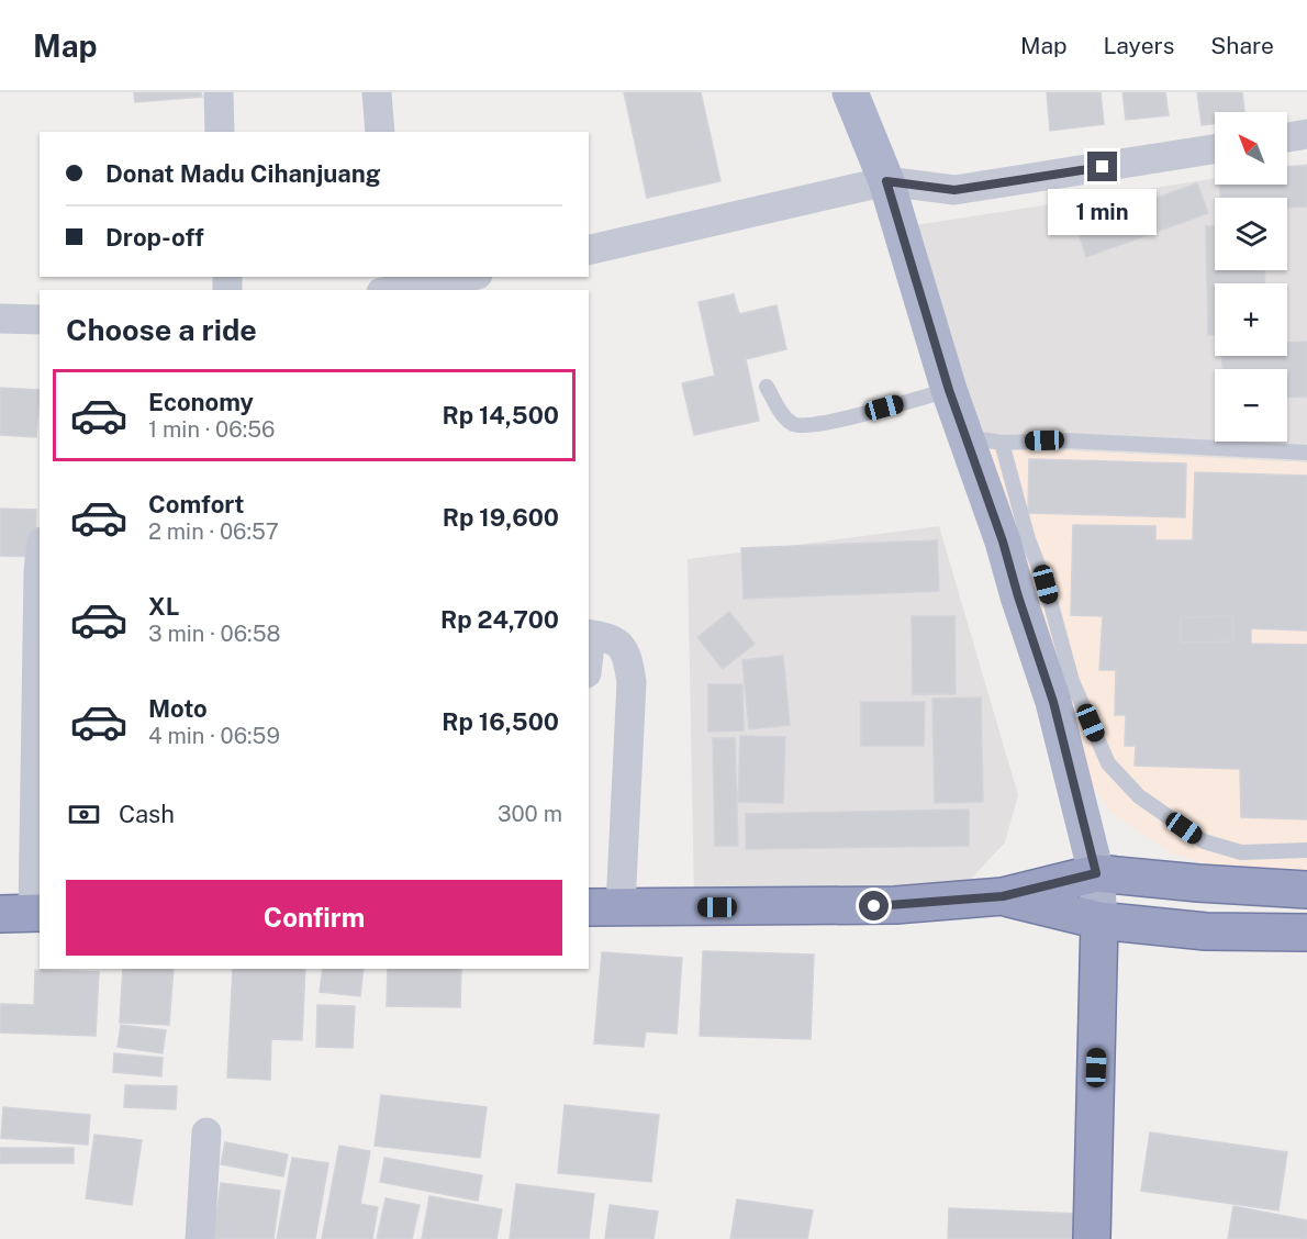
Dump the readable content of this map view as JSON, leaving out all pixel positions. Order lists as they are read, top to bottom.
{
  "north": "top left",
  "page": {
    "header": "Map",
    "nav": ["Map", "Layers", "Share"],
    "map_buttons": ["+", "−"],
    "banner": ["Donat Madu Cihanjuang", "Drop-off"],
    "bubble": "1 min",
    "heading": "Choose a ride",
    "list": [
      {
        "name": "Economy",
        "note": "1 min · 06:56",
        "value": "Rp 14,500"
      },
      {
        "name": "Comfort",
        "note": "2 min · 06:57",
        "value": "Rp 19,600"
      },
      {
        "name": "XL",
        "note": "3 min · 06:58",
        "value": "Rp 24,700"
      },
      {
        "name": "Moto",
        "note": "4 min · 06:59",
        "value": "Rp 16,500"
      }
    ],
    "pay": ["Cash", "300 m"],
    "buttons": "Confirm"
  }
}
